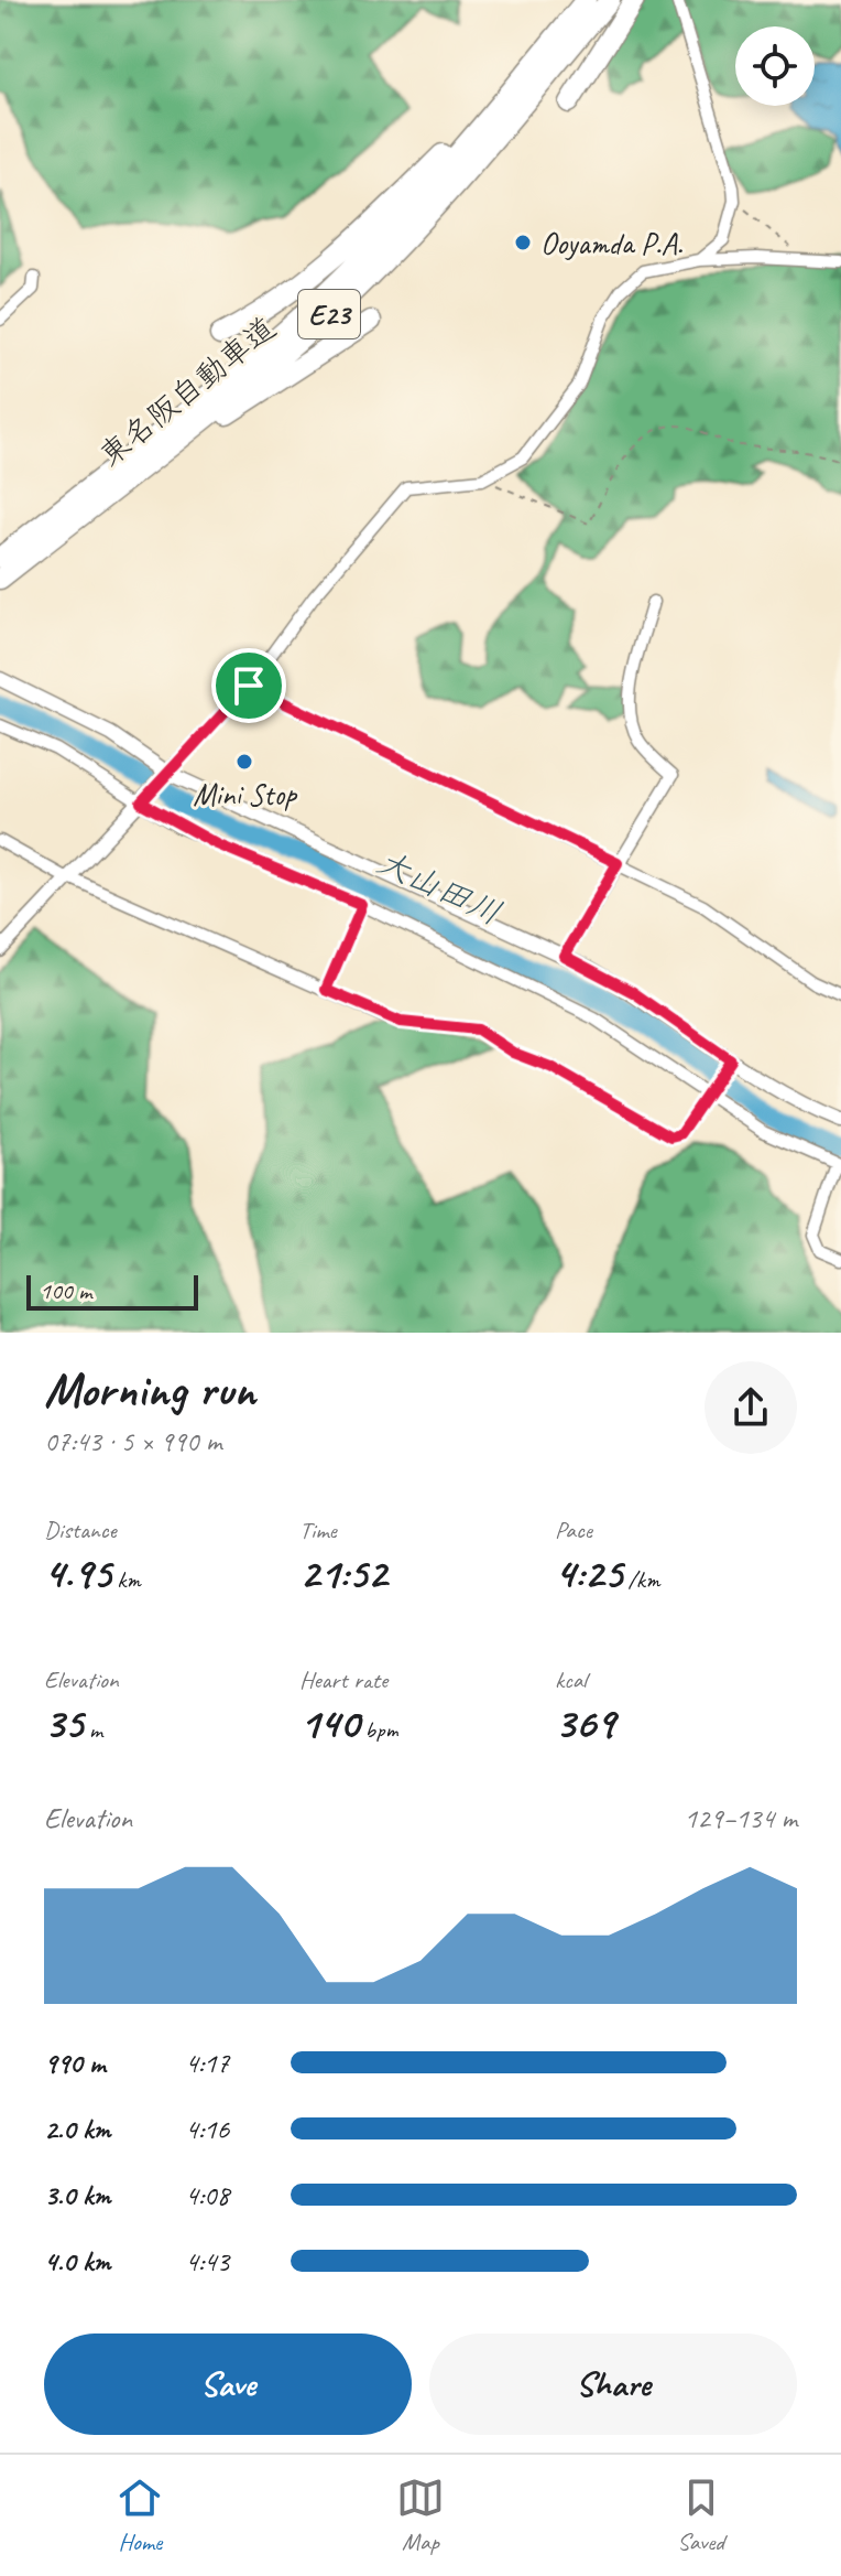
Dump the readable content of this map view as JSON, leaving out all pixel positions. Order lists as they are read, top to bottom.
{
  "streets": {
    "highway": ["E23", "東名阪自動車道"]
  },
  "water": ["大山田川"],
  "places": ["Ooyamda P.A.", "Mini Stop"],
  "scale_bar": "100 m",
  "page": {
    "scale": "100 m",
    "heading": ["Morning run", "07:43 · 5 × 990 m"],
    "stats": [
      ["Distance", "4.95 km"],
      ["Time", "21:52"],
      ["Pace", "4:25 /km"],
      ["Elevation", "35 m"],
      ["Heart rate", "140 bpm"],
      ["kcal", "369"]
    ],
    "chart": ["Elevation", "129–134 m"],
    "list": [
      {
        "name": "990 m",
        "note": "4:17"
      },
      {
        "name": "2.0 km",
        "note": "4:16"
      },
      {
        "name": "3.0 km",
        "note": "4:08"
      },
      {
        "name": "4.0 km",
        "note": "4:43"
      }
    ],
    "buttons": ["Save", "Share"],
    "tabs": ["Home", "Map", "Saved"]
  }
}
